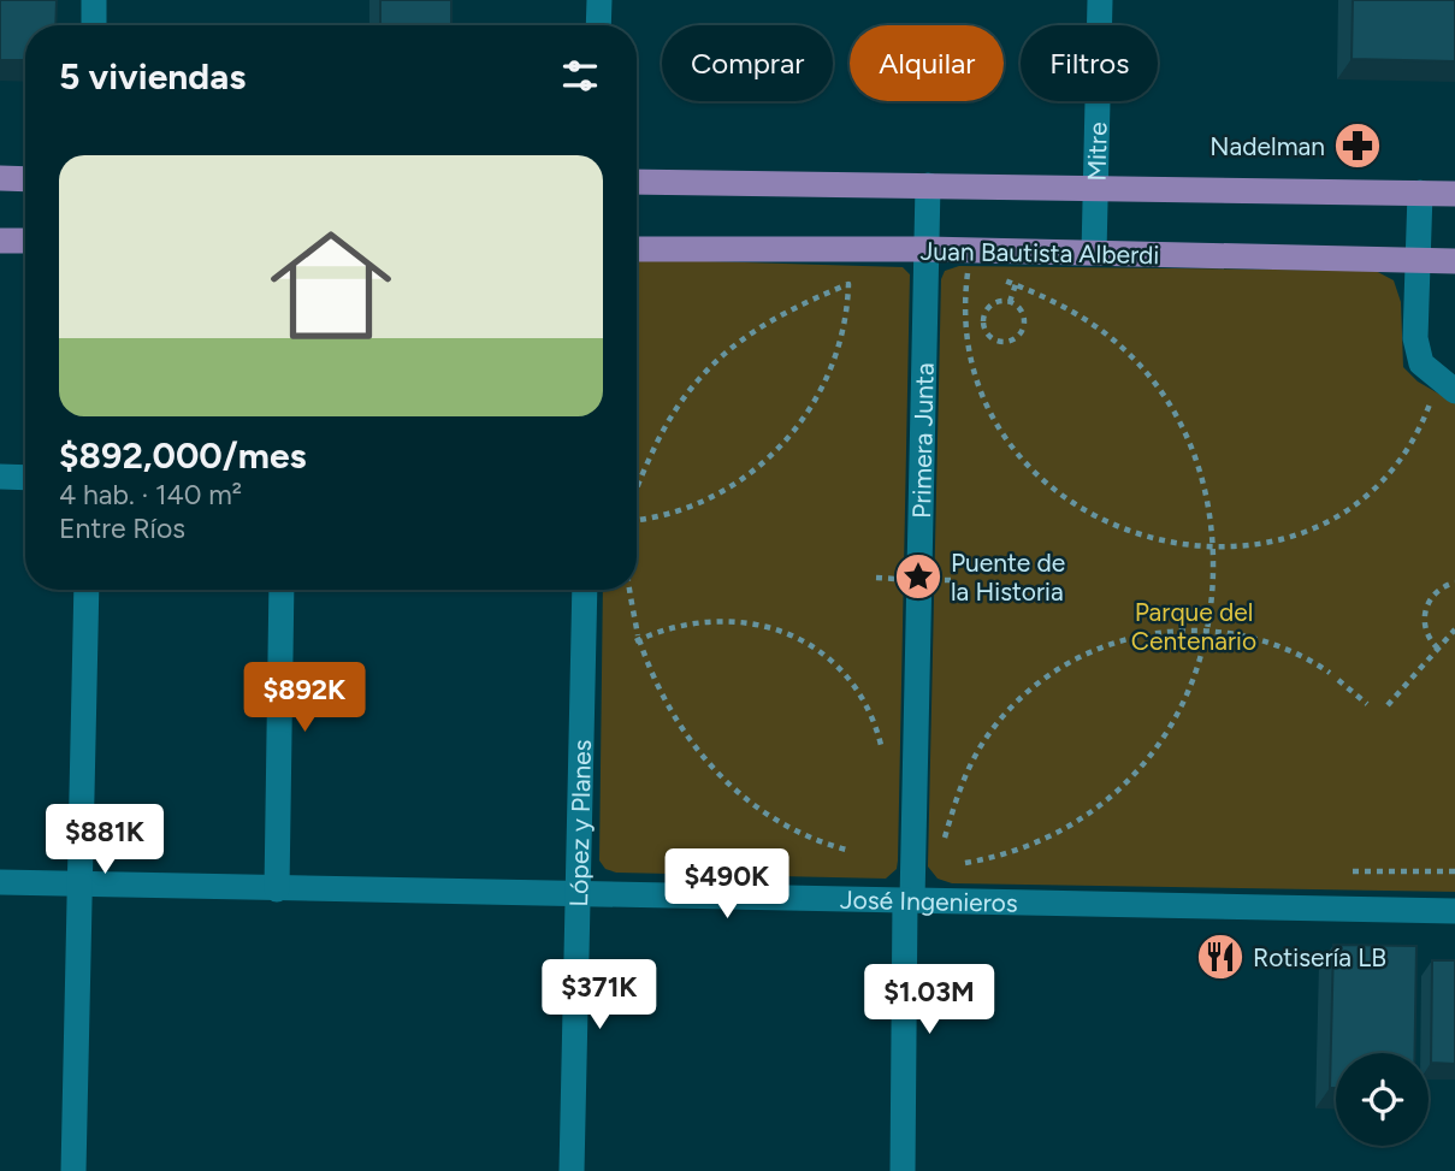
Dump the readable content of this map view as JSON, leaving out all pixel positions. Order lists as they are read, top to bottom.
{
  "streets": {
    "main road": ["Juan Bautista Alberdi"],
    "street": [
      "Mitre",
      "Primera Junta",
      "López y Planes",
      "José Ingenieros"
    ]
  },
  "crossings": [
    ["Mitre", "Juan Bautista Alberdi"],
    ["Juan Bautista Alberdi", "Primera Junta"],
    ["Primera Junta", "José Ingenieros"],
    ["López y Planes", "José Ingenieros"]
  ],
  "parks": ["Parque del Centenario"],
  "places": {
    "pharmacy": ["Nadelman"],
    "place": ["Puente de la Historia"],
    "restaurant": ["Rotisería LB"]
  },
  "page": {
    "chip": ["Comprar", "Alquilar", "Filtros"],
    "heading": "5 viviendas",
    "list": [
      {
        "name": "$892,000/mes",
        "note": "4 hab. · 140 m² · Entre Ríos"
      }
    ],
    "price": [
      "$892K",
      "$881K",
      "$490K",
      "$371K",
      "$1.03M"
    ]
  }
}
